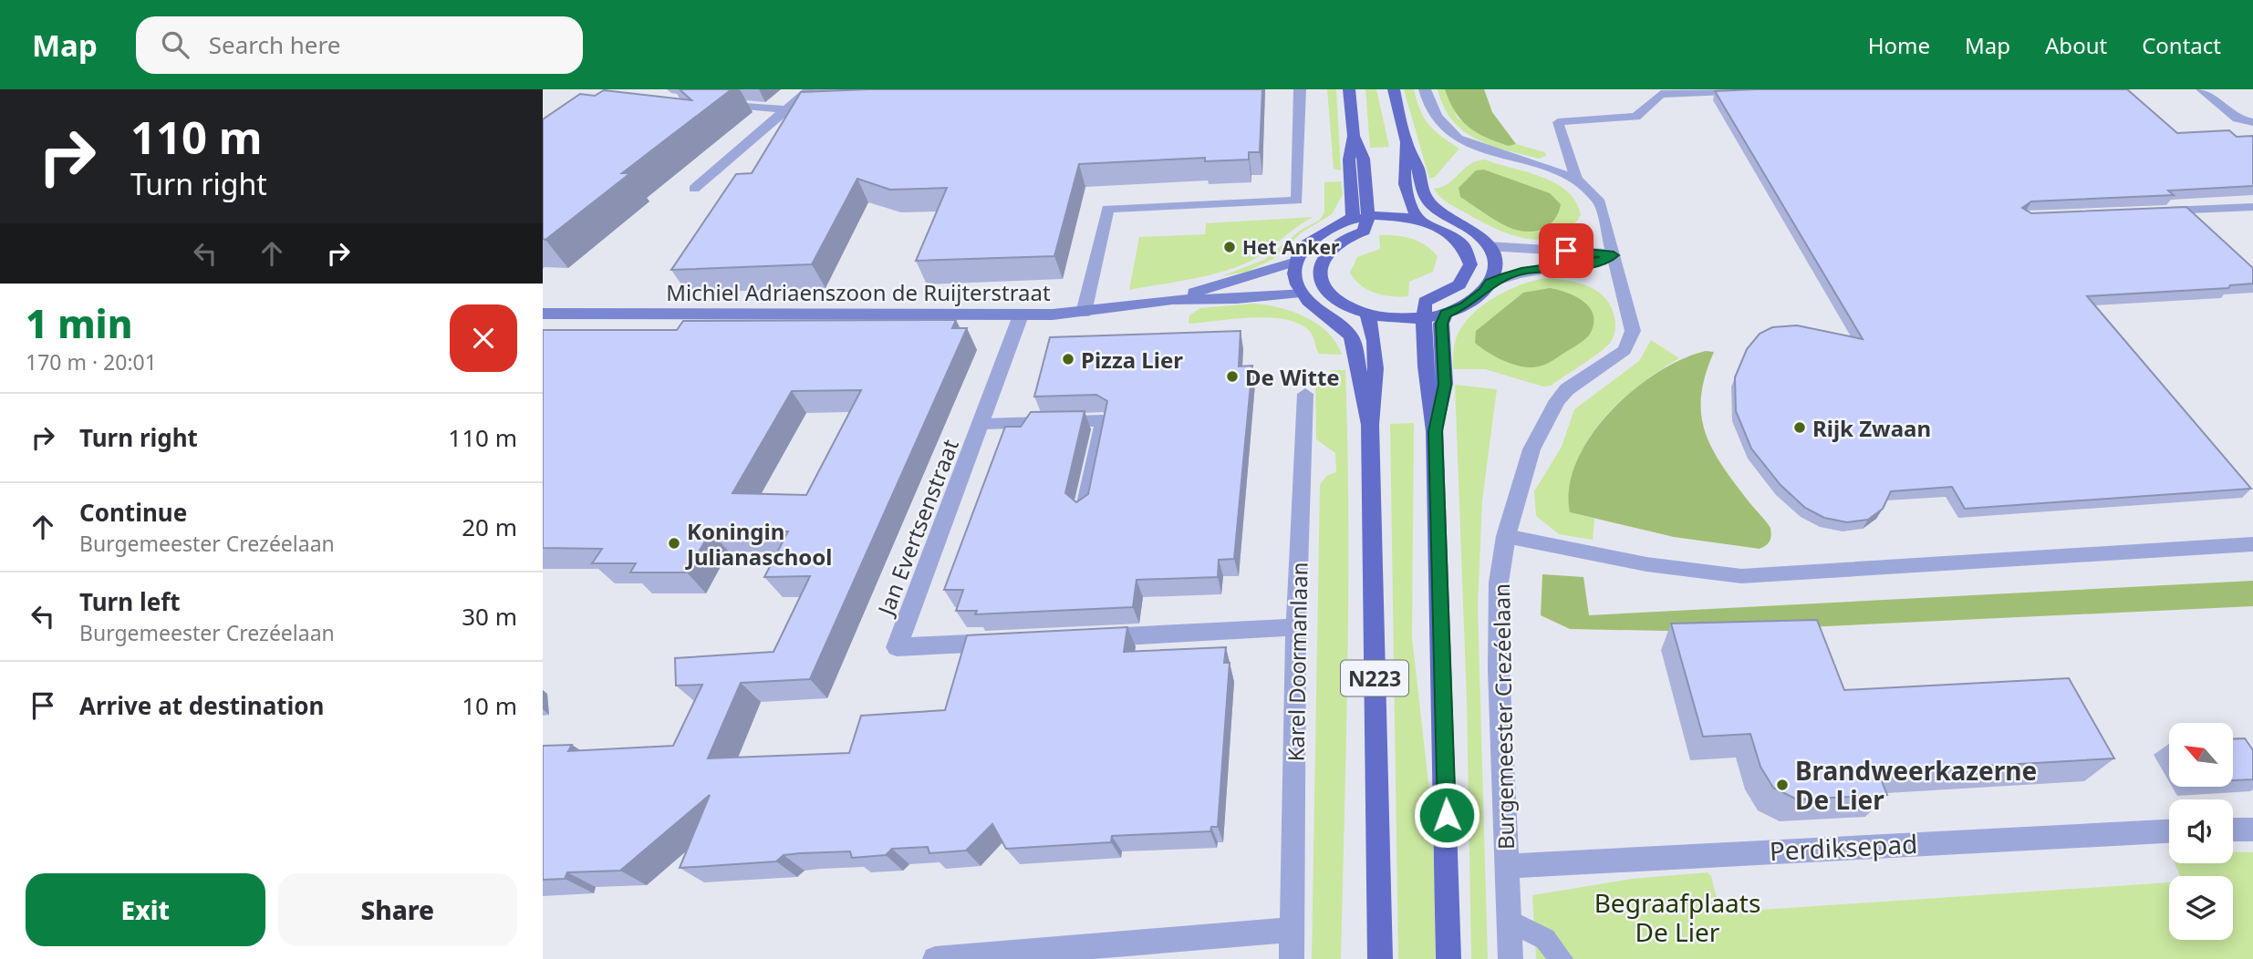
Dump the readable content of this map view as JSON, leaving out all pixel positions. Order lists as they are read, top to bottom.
{
  "streets": {
    "main road": ["N223"],
    "street": [
      "Michiel Adriaenszoon de Ruijterstraat",
      "Jan Evertsenstraat",
      "Karel Doormanlaan",
      "Burgemeester Crezéelaan",
      "Perdiksepad"
    ]
  },
  "crossings": [
    ["Michiel Adriaenszoon de Ruijterstraat", "Jan Evertsenstraat"],
    ["Michiel Adriaenszoon de Ruijterstraat", "N223"],
    ["Burgemeester Crezéelaan", "Perdiksepad"]
  ],
  "parks": ["Begraafplaats De Lier"],
  "places": [
    "Het Anker",
    "Pizza Lier",
    "De Witte",
    "Rijk Zwaan",
    "Koningin Julianaschool",
    "Brandweerkazerne De Lier"
  ],
  "north": "top left",
  "page": {
    "header": "Map",
    "search": "Search here",
    "nav": [
      "Home",
      "Map",
      "About",
      "Contact"
    ],
    "turn": ["110 m", "Turn right"],
    "heading": ["1 min", "170 m · 20:01"],
    "list": [
      {
        "name": "Turn right",
        "value": "110 m"
      },
      {
        "name": "Continue",
        "note": "Burgemeester Crezéelaan",
        "value": "20 m"
      },
      {
        "name": "Turn left",
        "note": "Burgemeester Crezéelaan",
        "value": "30 m"
      },
      {
        "name": "Arrive at destination",
        "value": "10 m"
      }
    ],
    "buttons": ["Exit", "Share"]
  }
}
